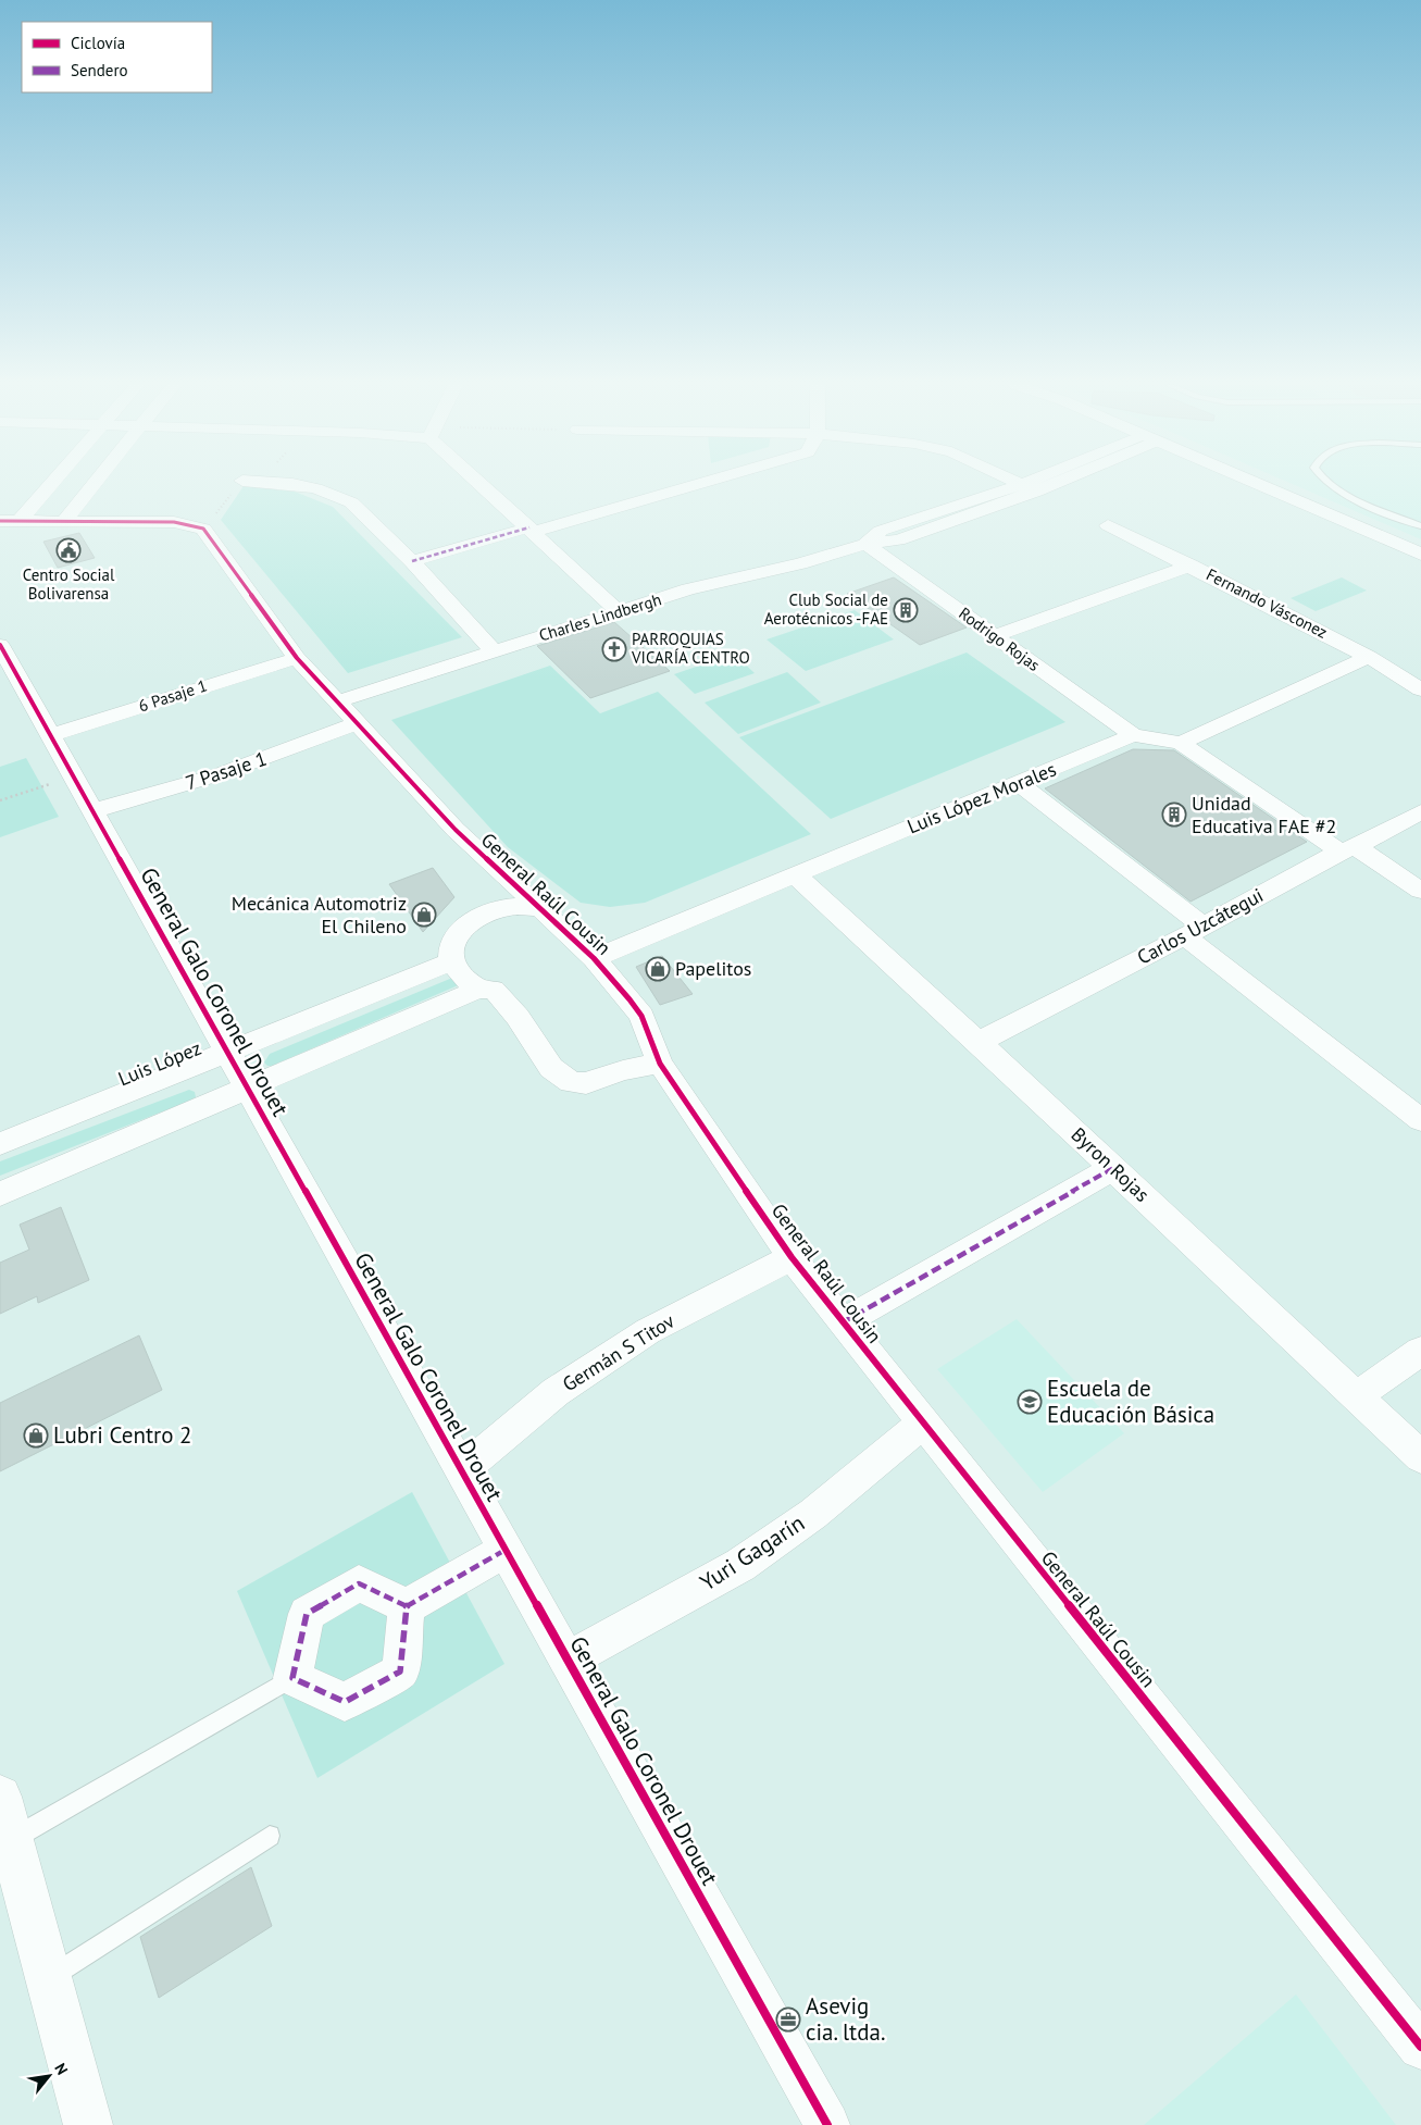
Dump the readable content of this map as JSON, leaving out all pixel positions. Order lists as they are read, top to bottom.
{
  "streets": {
    "street": [
      "Fernando Vásconez",
      "Charles Lindbergh",
      "Rodrigo Rojas",
      "6 Pasaje 1",
      "7 Pasaje 1",
      "Luis López Morales",
      "General Raúl Cousin",
      "Carlos Uzcátegui",
      "General Galo Coronel Drouet",
      "Luis López",
      "Byron Rojas",
      "Germán S Titov",
      "Yuri Gagarín"
    ]
  },
  "crossings": [
    ["Charles Lindbergh", "Rodrigo Rojas"],
    ["Charles Lindbergh", "General Raúl Cousin"],
    ["Rodrigo Rojas", "Luis López Morales"],
    ["6 Pasaje 1", "General Raúl Cousin"],
    ["6 Pasaje 1", "General Galo Coronel Drouet"],
    ["7 Pasaje 1", "General Raúl Cousin"],
    ["7 Pasaje 1", "General Galo Coronel Drouet"],
    ["Luis López Morales", "General Raúl Cousin"],
    ["Luis López Morales", "Byron Rojas"],
    ["General Raúl Cousin", "Luis López"],
    ["General Raúl Cousin", "Germán S Titov"],
    ["General Raúl Cousin", "Yuri Gagarín"],
    ["Carlos Uzcátegui", "Byron Rojas"],
    ["General Galo Coronel Drouet", "Luis López"],
    ["General Galo Coronel Drouet", "Germán S Titov"],
    ["General Galo Coronel Drouet", "Yuri Gagarín"]
  ],
  "places": {
    "public building": ["Centro Social Bolivarensa"],
    "building": ["Club Social de Aerotécnicos -FAE", "Unidad Educativa FAE #2"],
    "church": ["PARROQUIAS VICARÍA CENTRO"],
    "shop": ["Mecánica Automotriz El Chileno", "Papelitos", "Lubri Centro 2"],
    "school or university": ["Escuela de Educación Básica"],
    "office": ["Asevig cia. ltda."]
  },
  "legend": ["Ciclovía", "Sendero"],
  "north": "top right"
}
